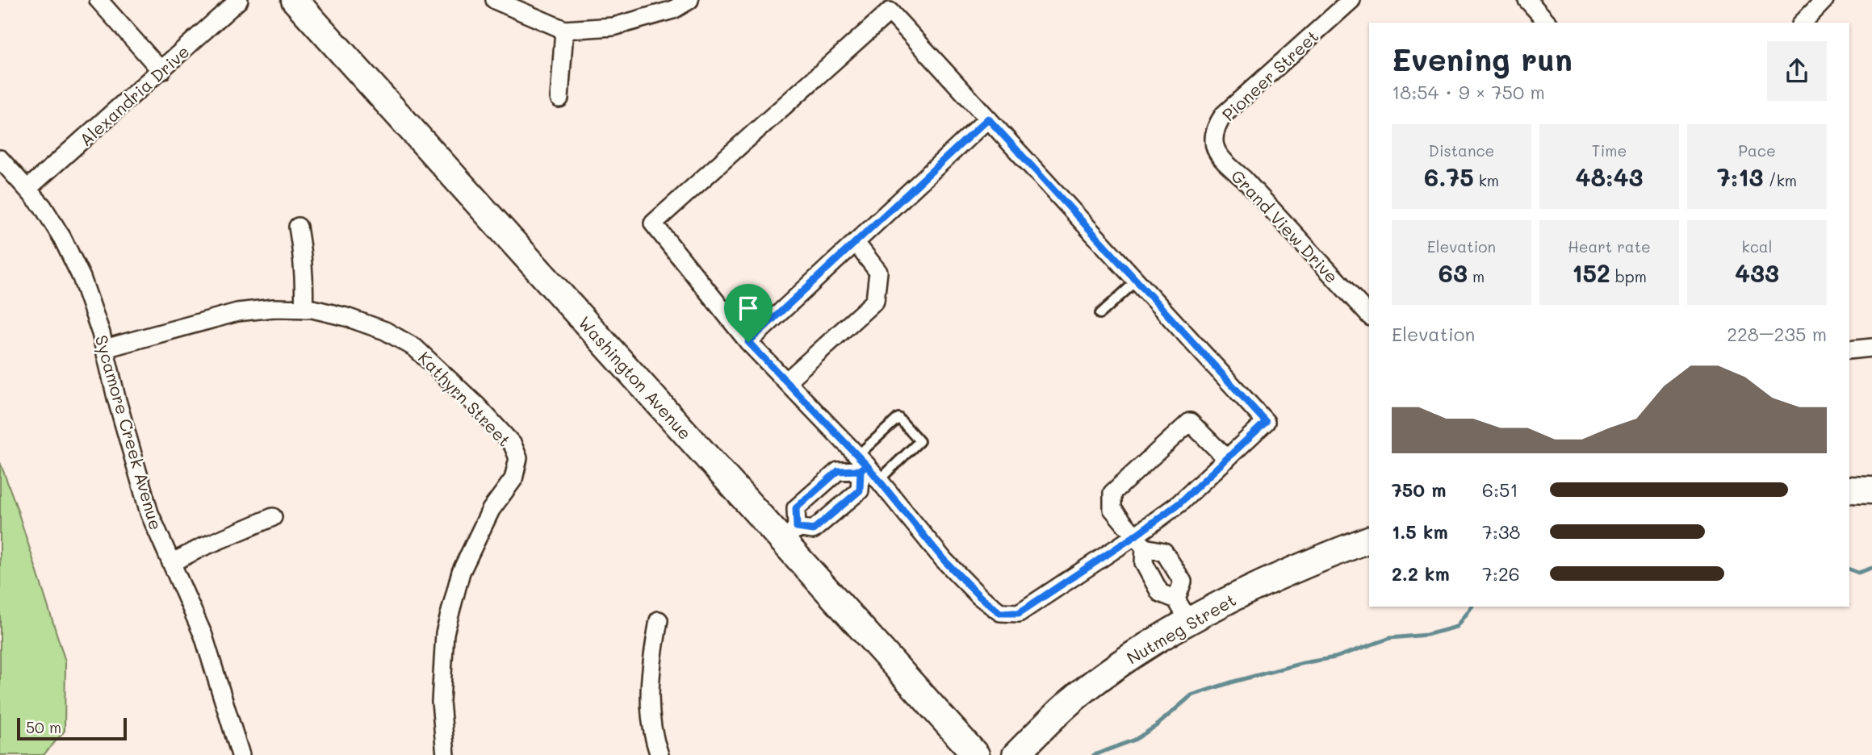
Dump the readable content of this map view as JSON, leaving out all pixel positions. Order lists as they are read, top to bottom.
{
  "streets": {
    "main road": ["Washington Avenue", "Nutmeg Street"],
    "street": [
      "Pioneer Street",
      "Alexandria Drive",
      "Grand View Drive",
      "Kathyrn Street",
      "Sycamore Creek Avenue"
    ]
  },
  "crossings": [
    ["Pioneer Street", "Grand View Drive"],
    ["Alexandria Drive", "Sycamore Creek Avenue"],
    ["Kathyrn Street", "Sycamore Creek Avenue"]
  ],
  "scale_bar": "50 m",
  "page": {
    "heading": ["Evening run", "18:54 · 9 × 750 m"],
    "stats": [
      ["Distance", "6.75 km"],
      ["Time", "48:43"],
      ["Pace", "7:13 /km"],
      ["Elevation", "63 m"],
      ["Heart rate", "152 bpm"],
      ["kcal", "433"]
    ],
    "chart": ["Elevation", "228–235 m"],
    "list": [
      {
        "name": "750 m",
        "note": "6:51"
      },
      {
        "name": "1.5 km",
        "note": "7:38"
      },
      {
        "name": "2.2 km",
        "note": "7:26"
      }
    ],
    "scale": "50 m"
  }
}
